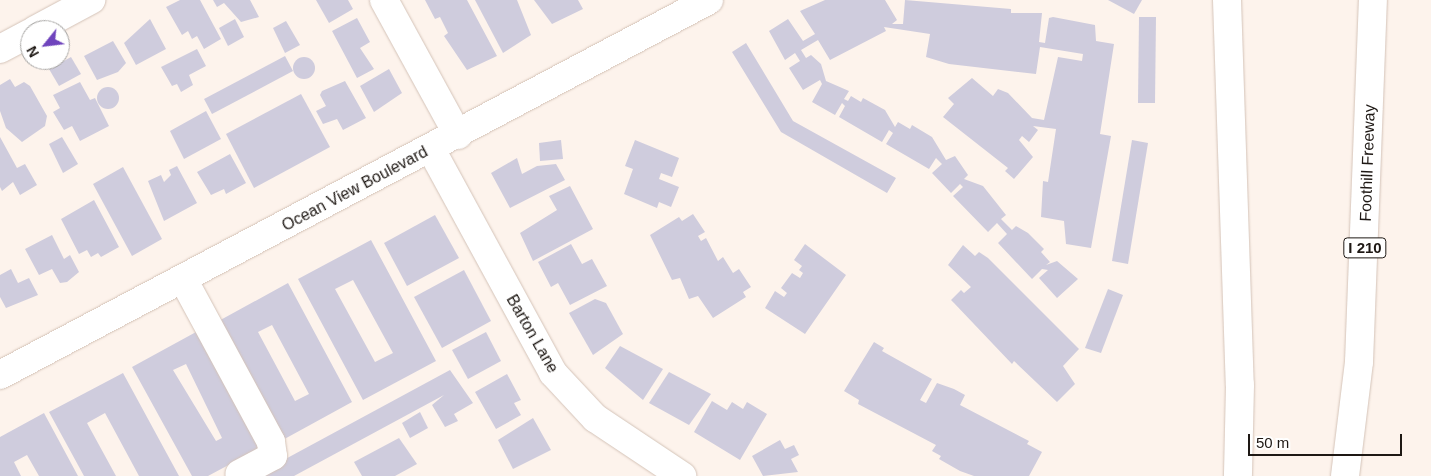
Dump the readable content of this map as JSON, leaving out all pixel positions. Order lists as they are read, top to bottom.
{
  "streets": {
    "main road": [
      "Foothill Freeway",
      "Ocean View Boulevard",
      "I 210",
      "Barton Lane"
    ]
  },
  "crossings": [
    ["Ocean View Boulevard", "Barton Lane"]
  ],
  "scale_bar": "50 m",
  "north": "bottom left"
}
